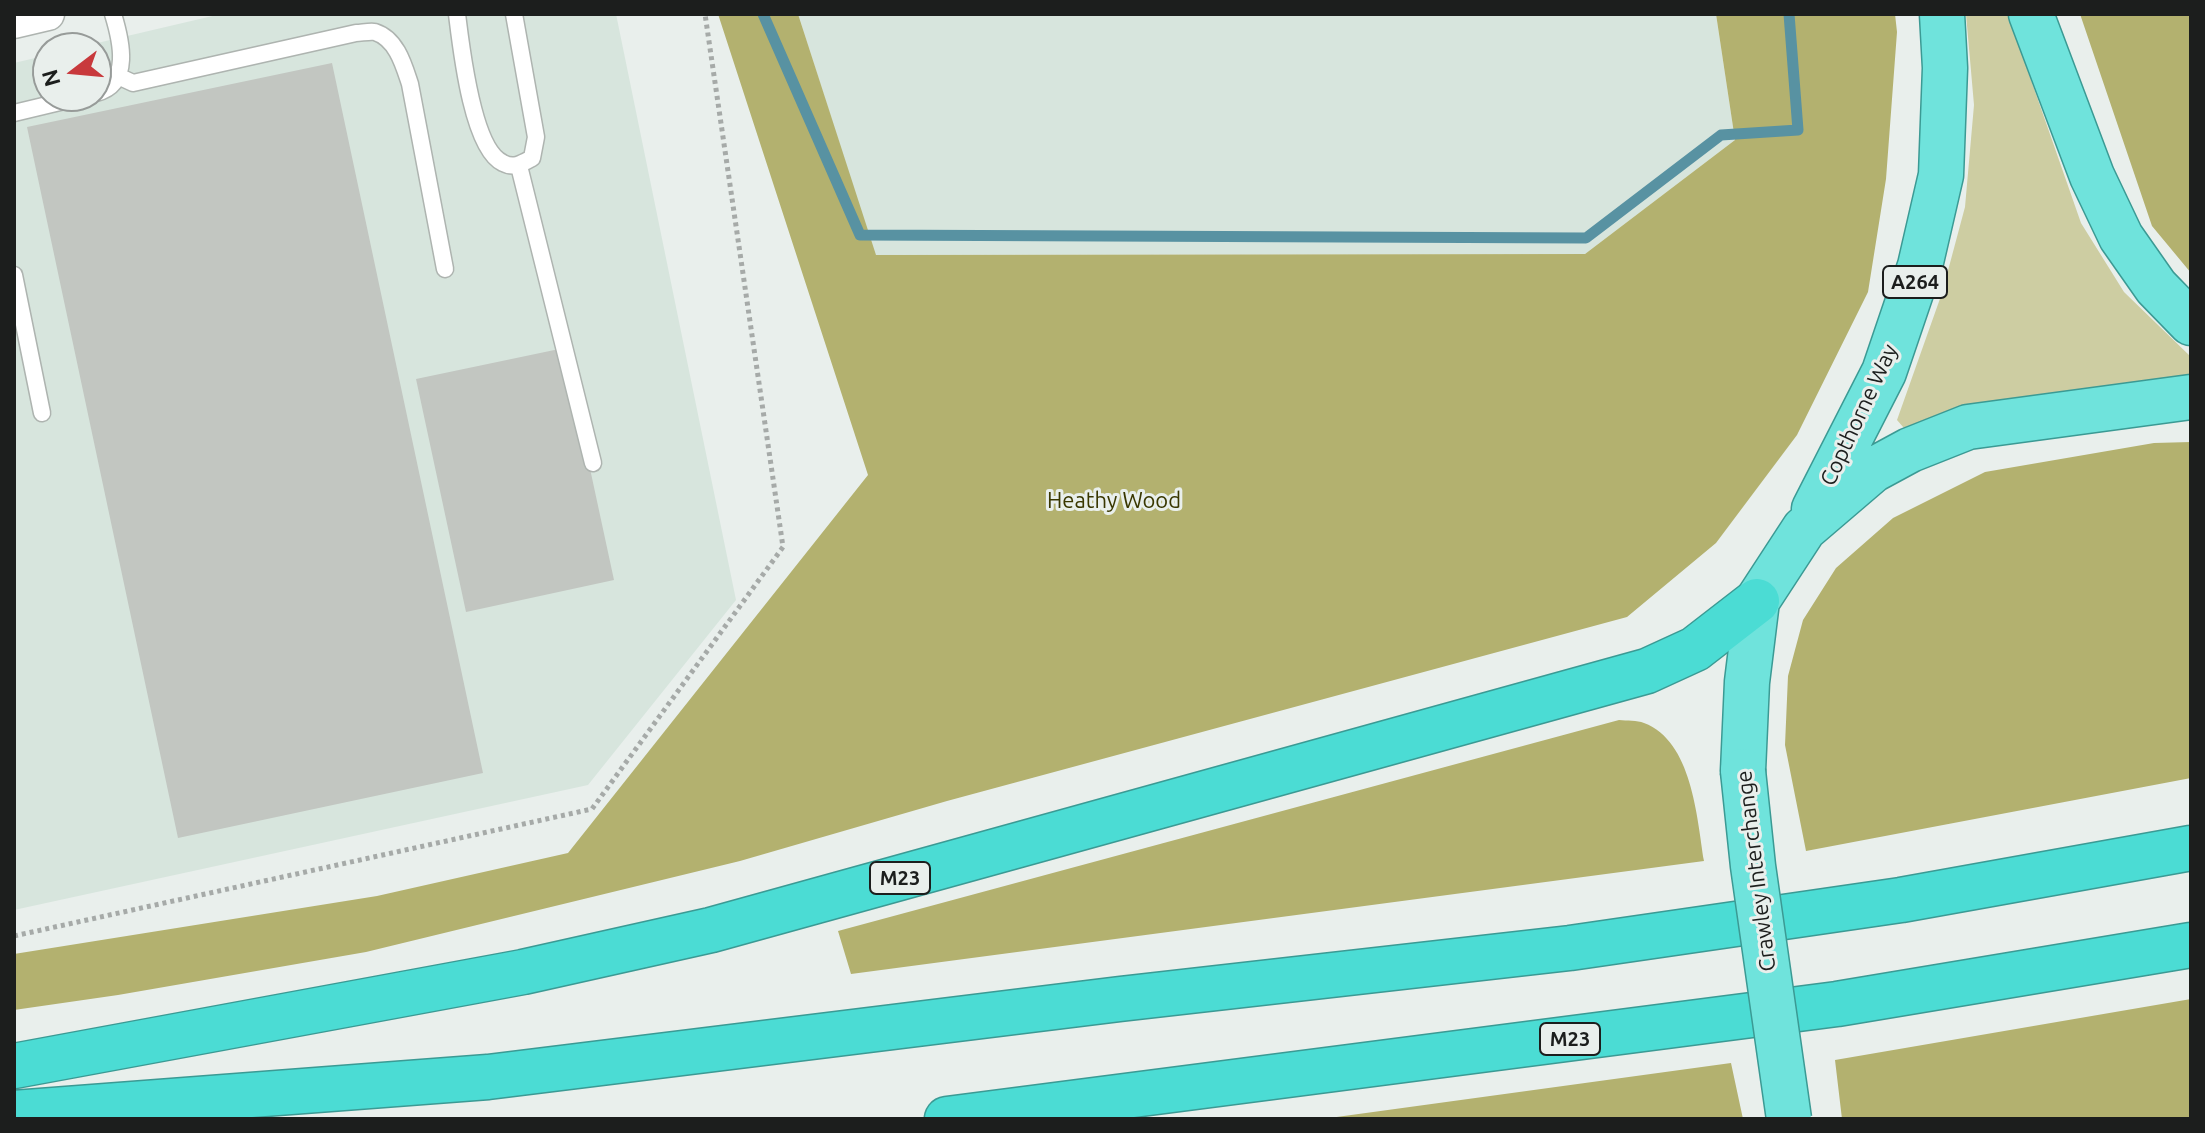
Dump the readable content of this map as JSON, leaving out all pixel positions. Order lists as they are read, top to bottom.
{
  "streets": {
    "highway": [
      "A264",
      "Copthorne Way",
      "Crawley Interchange",
      "M23"
    ]
  },
  "crossings": [
    ["Copthorne Way", "Crawley Interchange"],
    ["Crawley Interchange", "M23"]
  ],
  "parks": ["Heathy Wood"],
  "north": "left"
}
